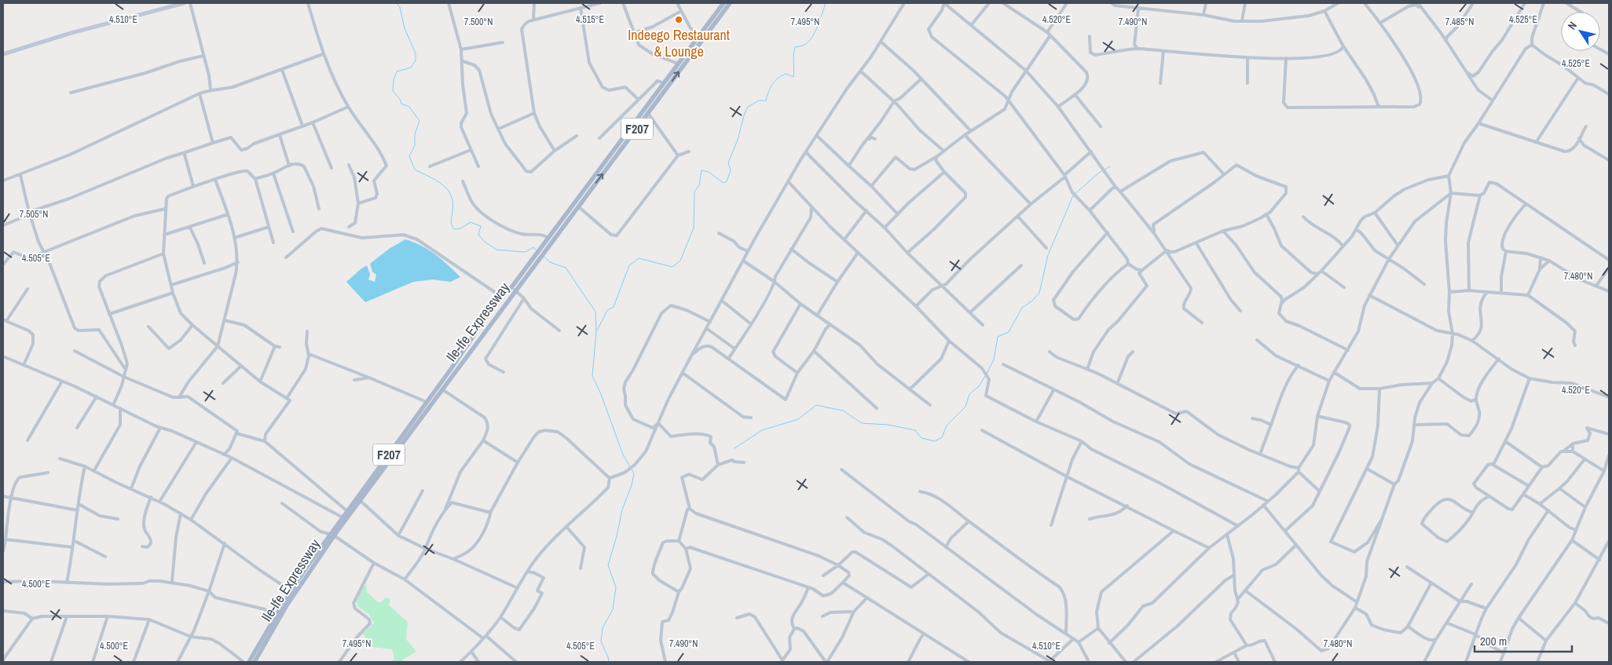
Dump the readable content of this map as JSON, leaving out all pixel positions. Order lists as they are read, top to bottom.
{
  "streets": {
    "main road": ["F207", "Ile-Ife Expressway"]
  },
  "places": ["Indeego Restaurant & Lounge"],
  "scale_bar": "200 m",
  "north": "top left",
  "coordinates": [
    "4.525°E",
    "4.510°E",
    "4.515°E",
    "4.520°E",
    "7.500°N",
    "7.495°N",
    "7.490°N",
    "7.485°N",
    "7.505°N",
    "4.505°E",
    "7.480°N",
    "4.500°E"
  ]
}
